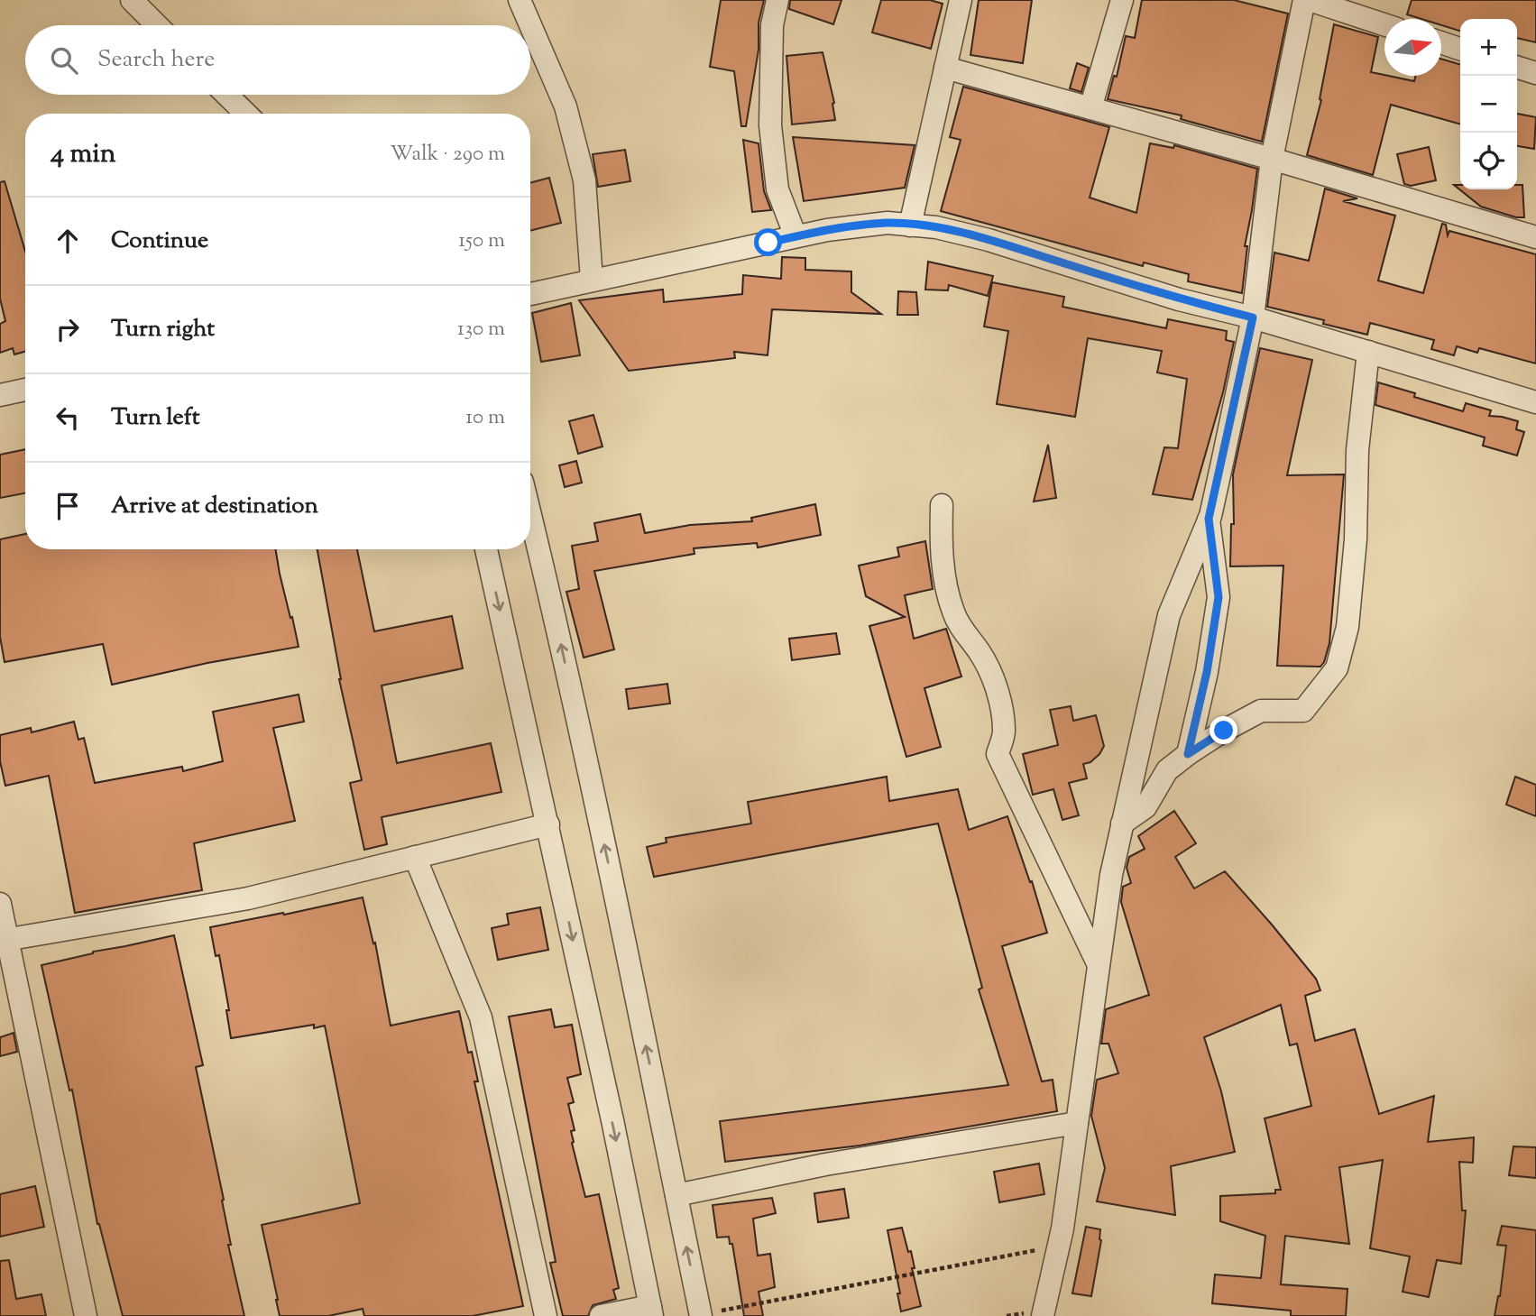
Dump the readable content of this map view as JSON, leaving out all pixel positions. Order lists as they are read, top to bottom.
{
  "north": "right",
  "page": {
    "map_buttons": ["+", "−"],
    "search": "Search here",
    "heading": ["4 min", "Walk · 290 m"],
    "list": [
      ["Continue", "150 m"],
      ["Turn right", "130 m"],
      ["Turn left", "10 m"],
      "Arrive at destination"
    ]
  }
}
